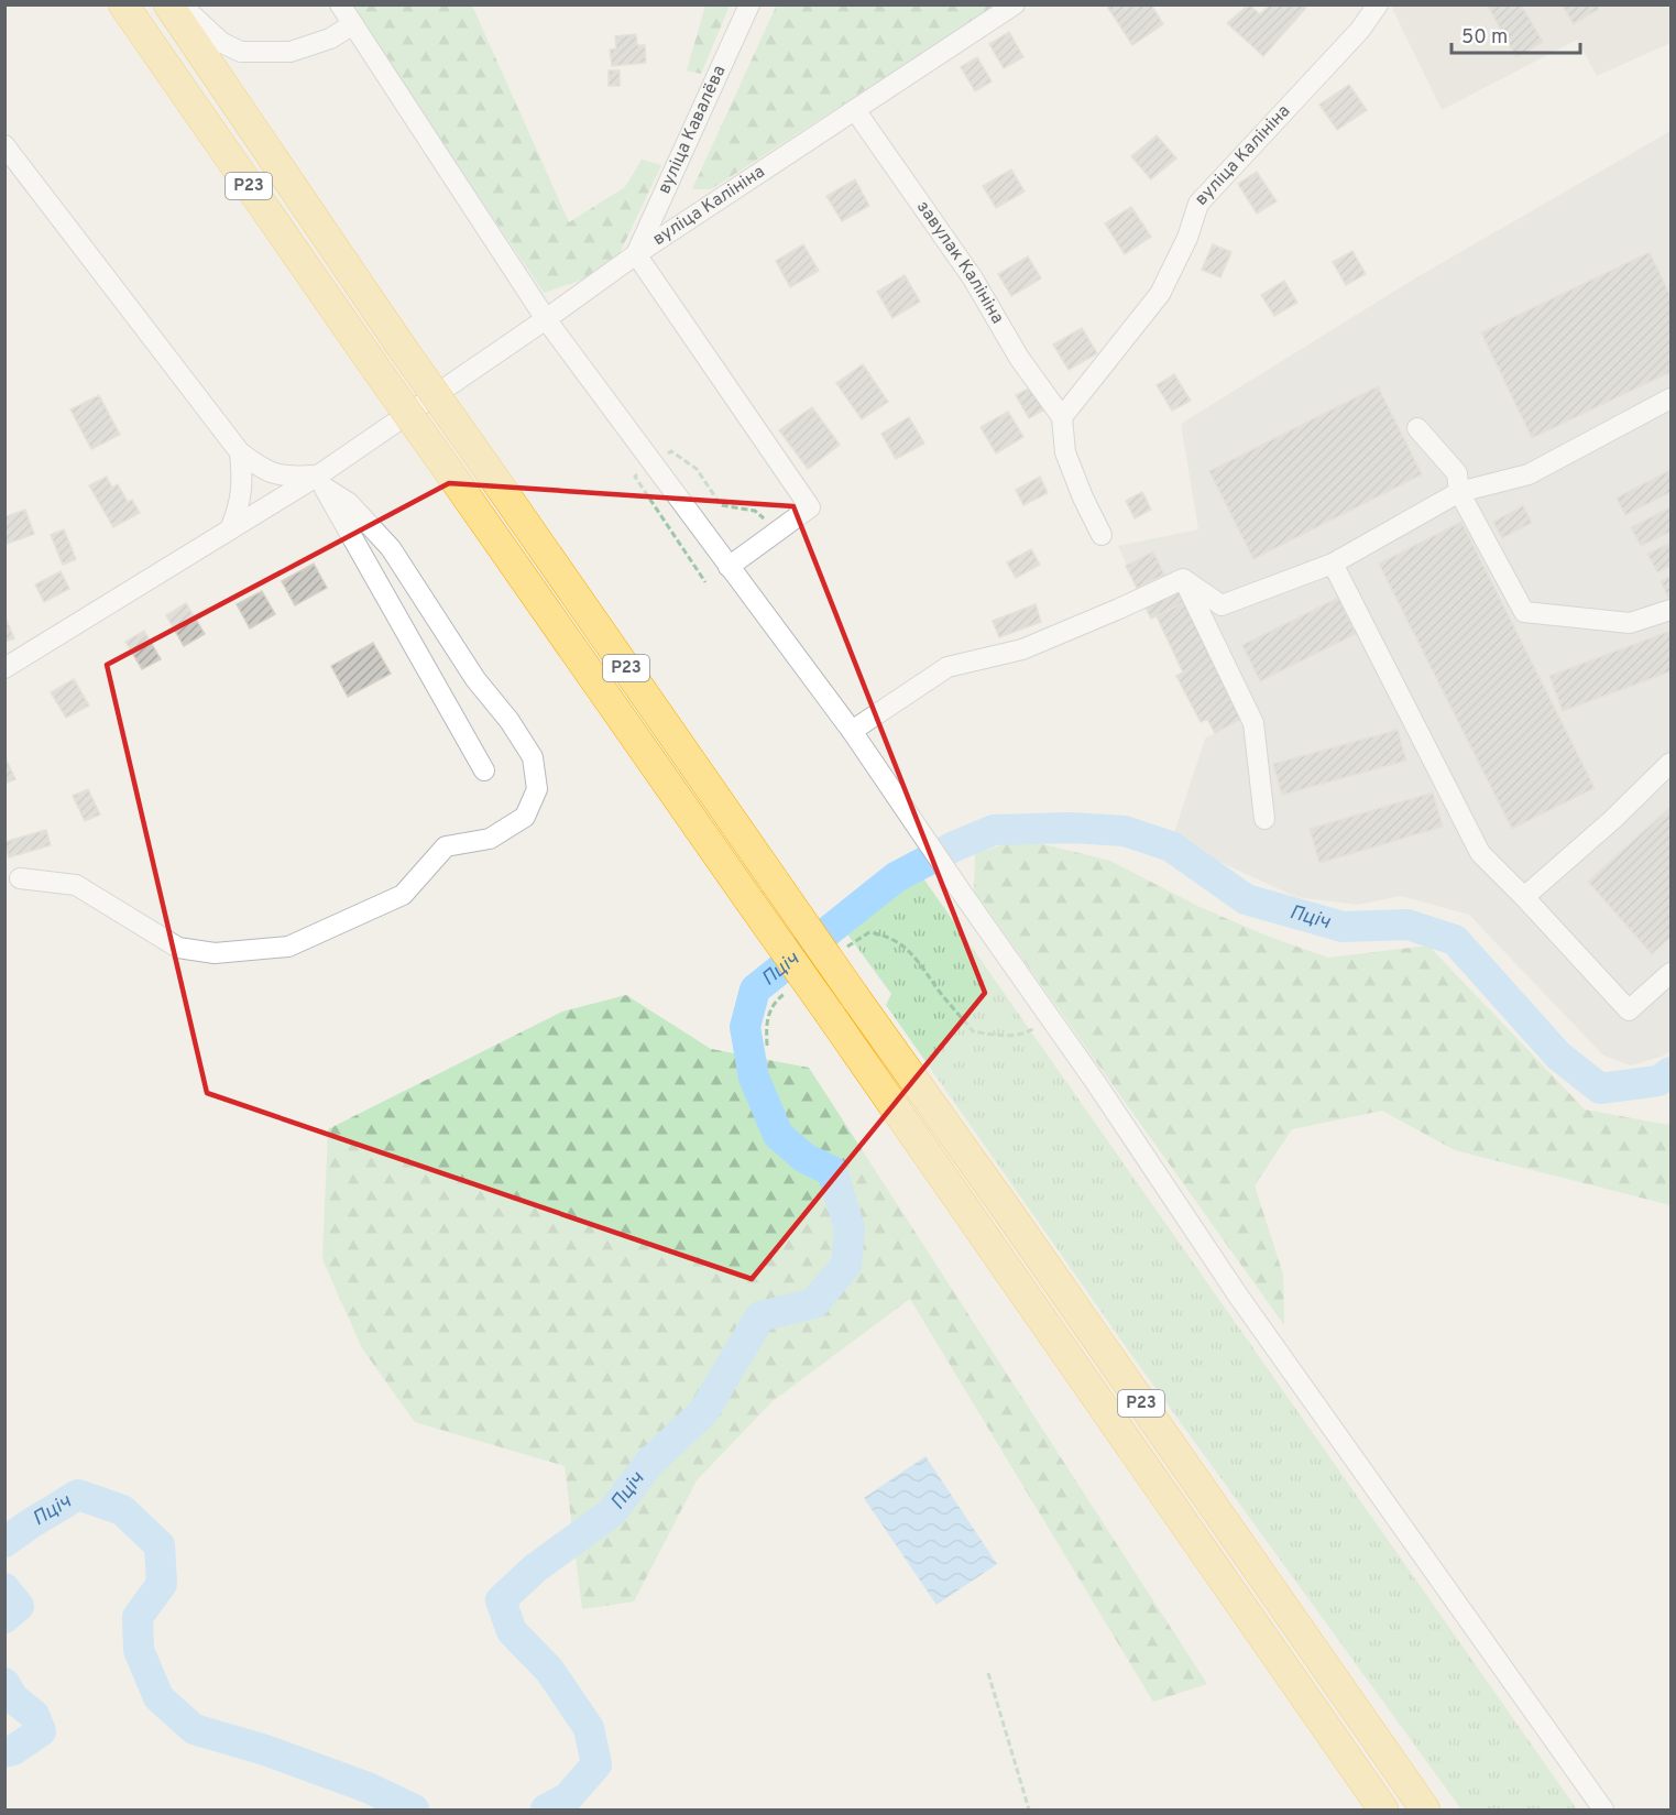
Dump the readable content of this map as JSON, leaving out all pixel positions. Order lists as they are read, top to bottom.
{
  "streets": {
    "highway": ["Р23"],
    "street": ["вуліца Кавалёва", "вуліца Калініна", "завулак Калініна"]
  },
  "crossings": [
    ["вуліца Кавалёва", "вуліца Калініна"],
    ["вуліца Калініна", "завулак Калініна"]
  ],
  "water": ["Пціч"],
  "scale_bar": "50 m"
}
